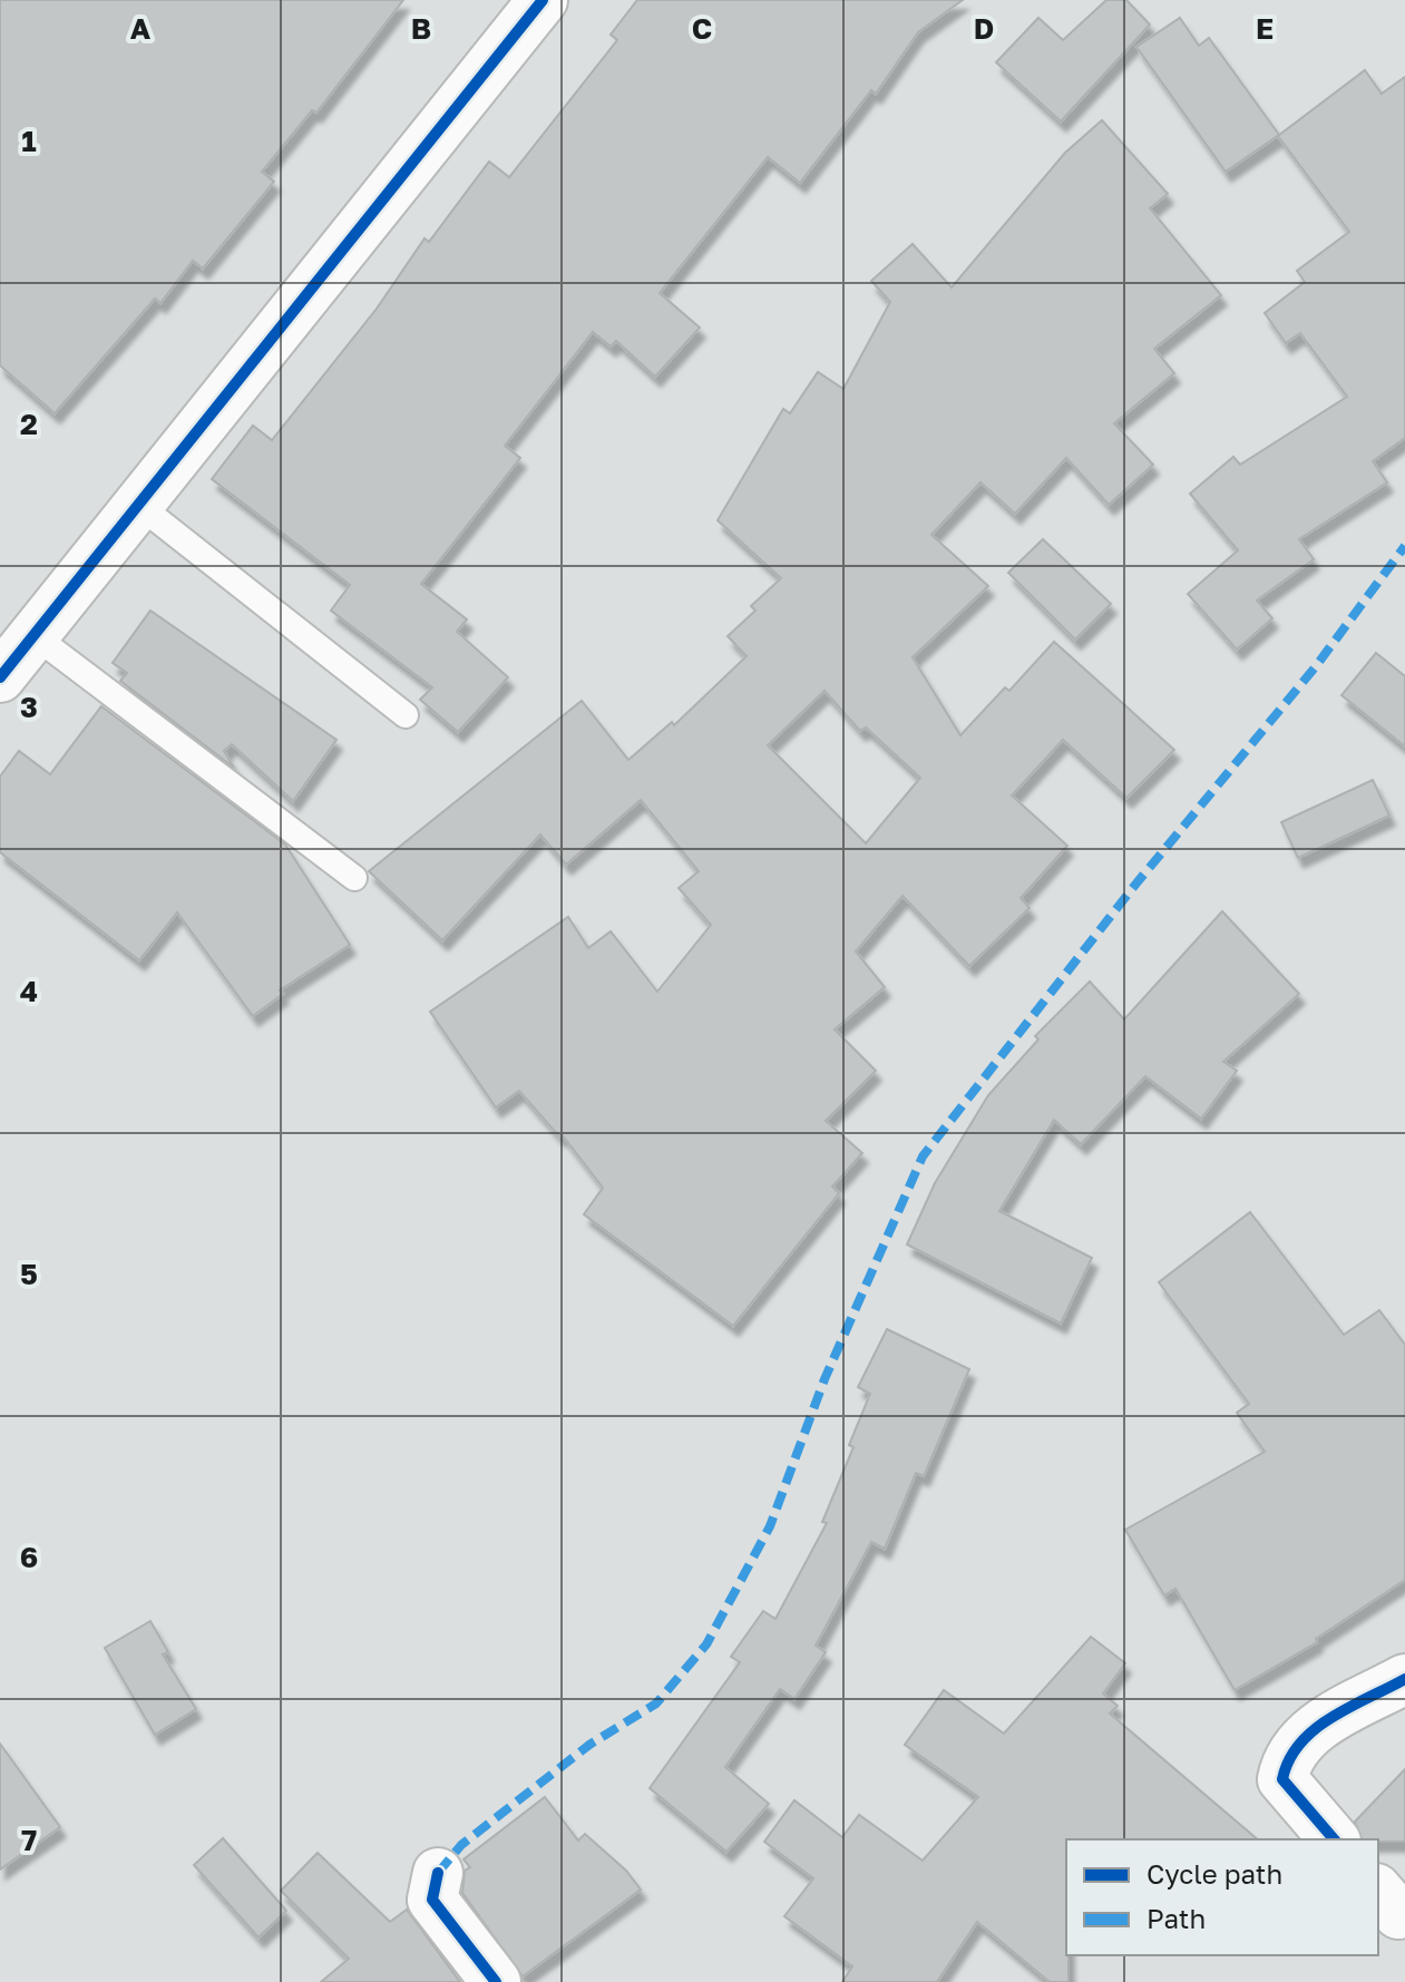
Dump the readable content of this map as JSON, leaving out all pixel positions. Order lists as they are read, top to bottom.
{
  "legend": ["Cycle path", "Path"],
  "grid": {
    "columns": [
      "A",
      "B",
      "C",
      "D",
      "E"
    ],
    "rows": [
      "1",
      "2",
      "3",
      "4",
      "5",
      "6",
      "7"
    ]
  }
}
